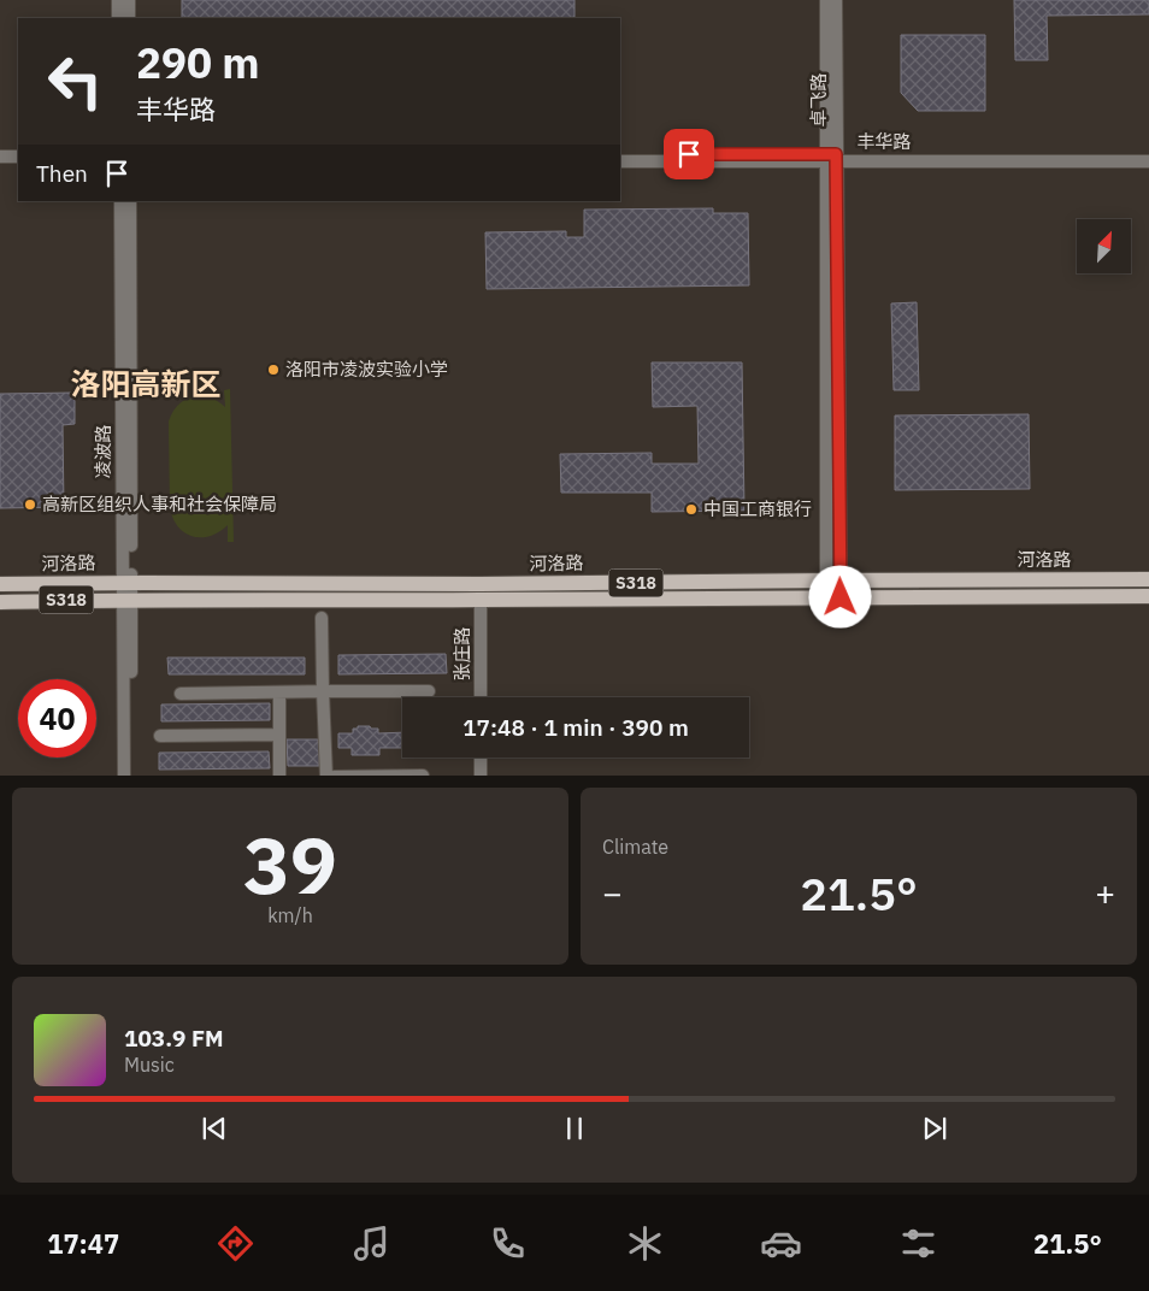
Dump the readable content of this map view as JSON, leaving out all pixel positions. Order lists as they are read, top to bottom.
{
  "streets": {
    "main road": ["河洛路", "S318"],
    "street": [
      "卓飞路",
      "丰华路",
      "凌波路",
      "张庄路"
    ]
  },
  "crossings": [
    ["卓飞路", "丰华路"],
    ["卓飞路", "河洛路"],
    ["凌波路", "河洛路"],
    ["河洛路", "张庄路"]
  ],
  "districts": ["洛阳高新区"],
  "places": ["洛阳市凌波实验小学", "高新区组织人事和社会保障局", "中国工商银行"],
  "north": "top right",
  "page": {
    "turn": ["290 m", "丰华路"],
    "then": "Then",
    "limit": "40",
    "trip": "17:48 · 1 min · 390 m",
    "tile": [
      ["39", "km/h"],
      "Climate"
    ],
    "heat": ["−", "21.5°", "+"],
    "song": ["103.9 FM", "Music"],
    "tabs": ["17:47", "21.5°"]
  }
}
